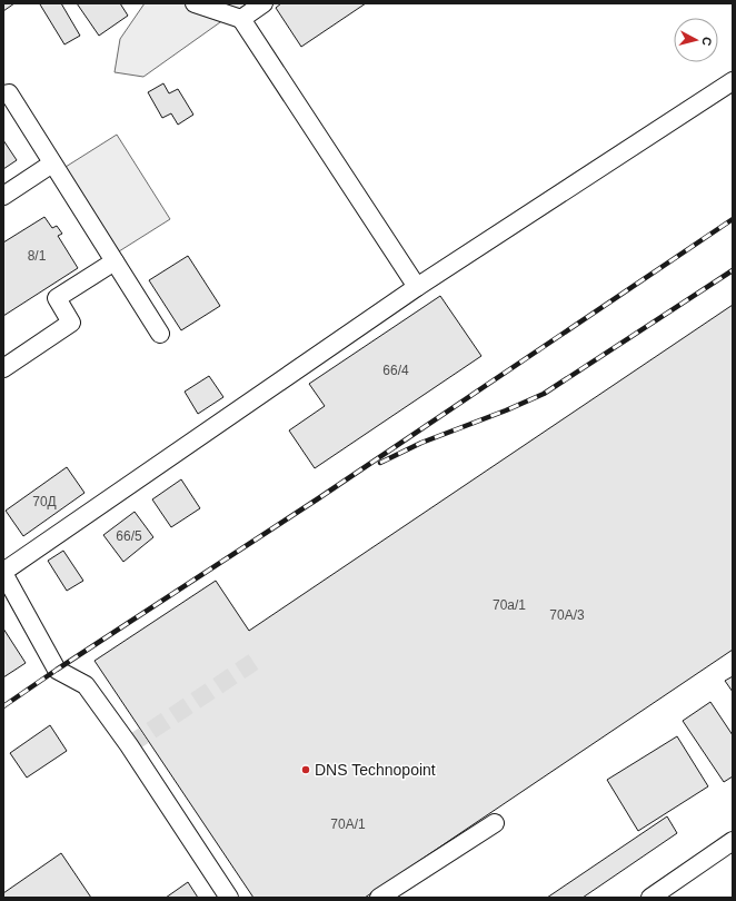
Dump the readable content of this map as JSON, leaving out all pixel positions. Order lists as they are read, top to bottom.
{
  "places": ["DNS Technopoint"],
  "house_numbers": [
    "8/1",
    "66/4",
    "70Д",
    "66/5",
    "70а/1",
    "70А/3",
    "70А/1"
  ],
  "north": "right"
}
